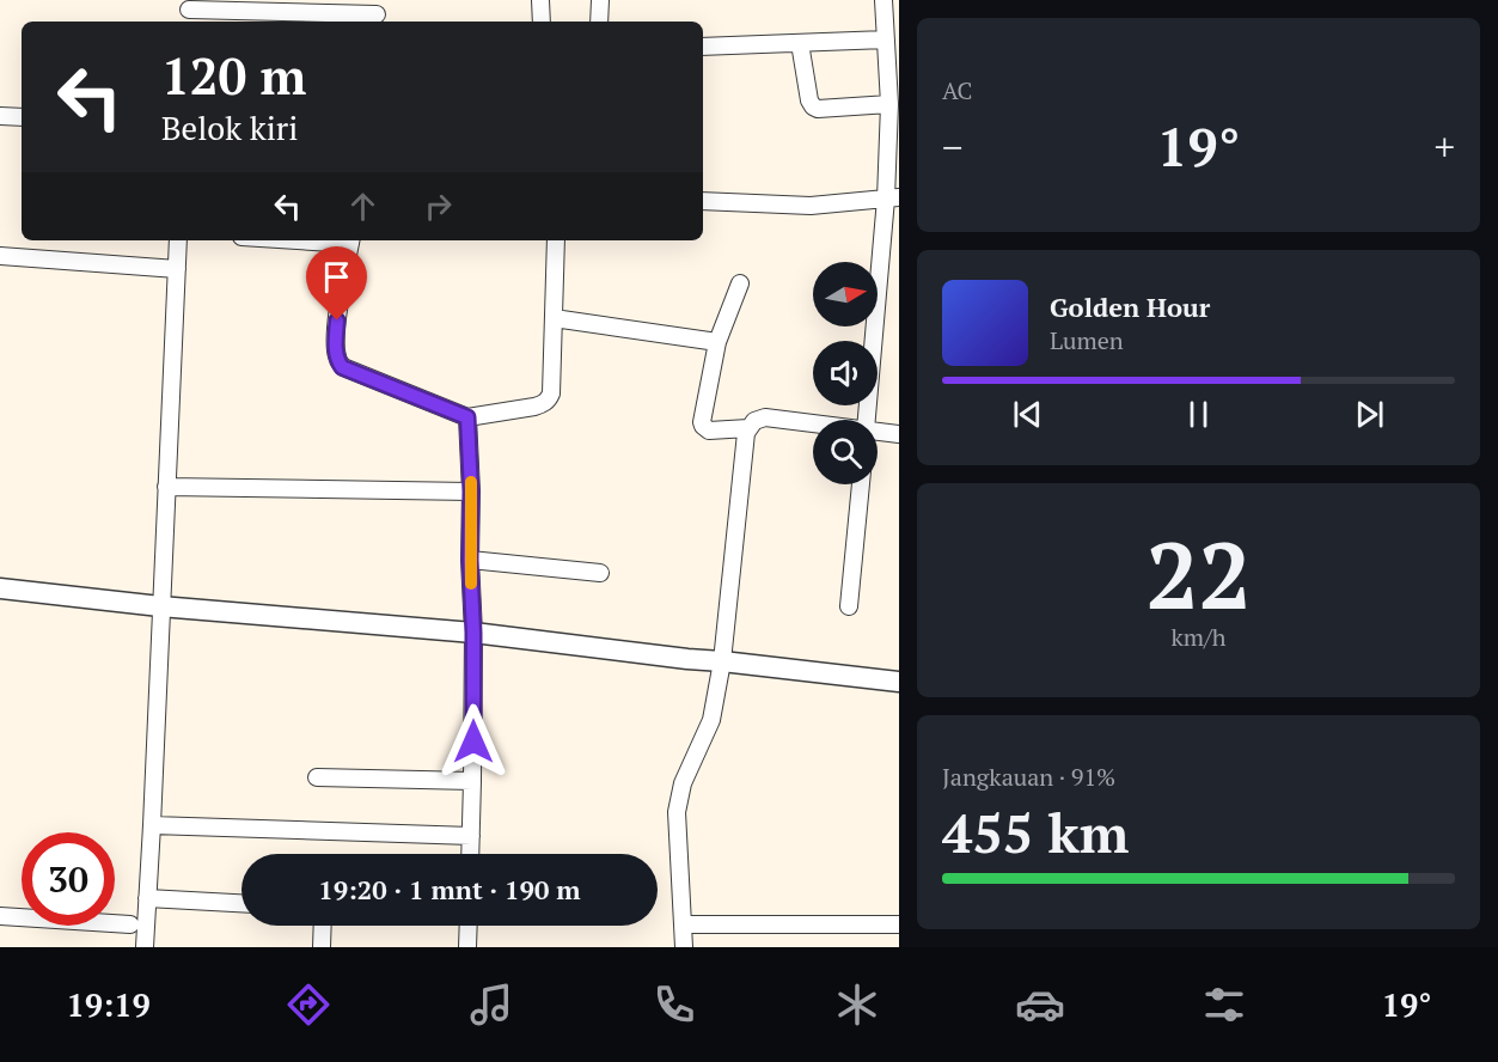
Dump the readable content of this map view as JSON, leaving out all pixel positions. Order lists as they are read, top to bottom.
{
  "north": "right",
  "page": {
    "tile": [
      "AC",
      ["22", "km/h"],
      ["Jangkauan · 91%", "455 km"]
    ],
    "turn": ["120 m", "Belok kiri"],
    "heat": ["−", "19°", "+"],
    "song": ["Golden Hour", "Lumen"],
    "limit": "30",
    "trip": "19:20 · 1 mnt · 190 m",
    "tabs": ["19:19", "19°"]
  }
}
